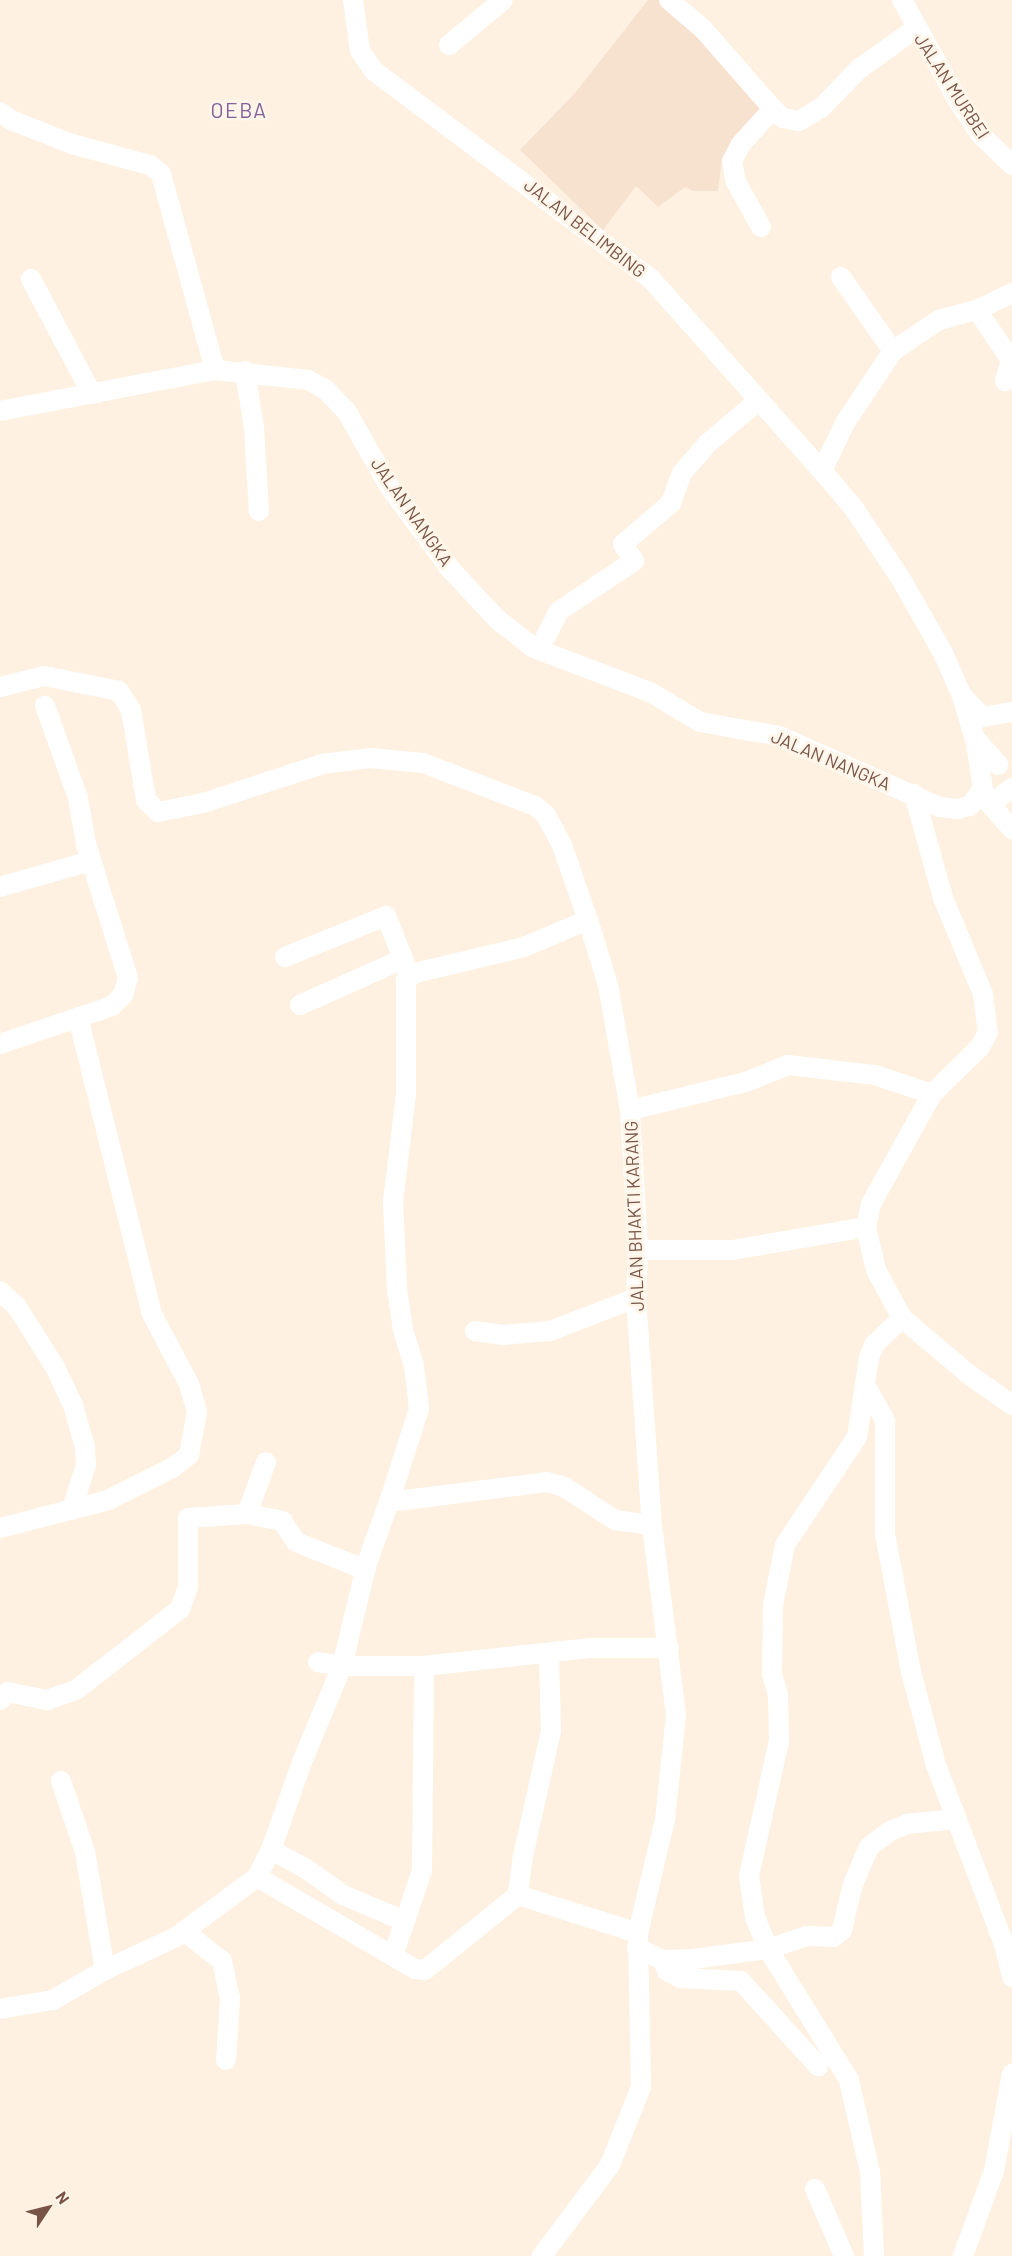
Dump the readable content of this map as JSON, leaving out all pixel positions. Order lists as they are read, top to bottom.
{
  "streets": {
    "street": [
      "JALAN MURBEI",
      "JALAN BELIMBING",
      "JALAN NANGKA",
      "JALAN BHAKTI KARANG"
    ]
  },
  "districts": ["OEBA"],
  "north": "top right"
}
